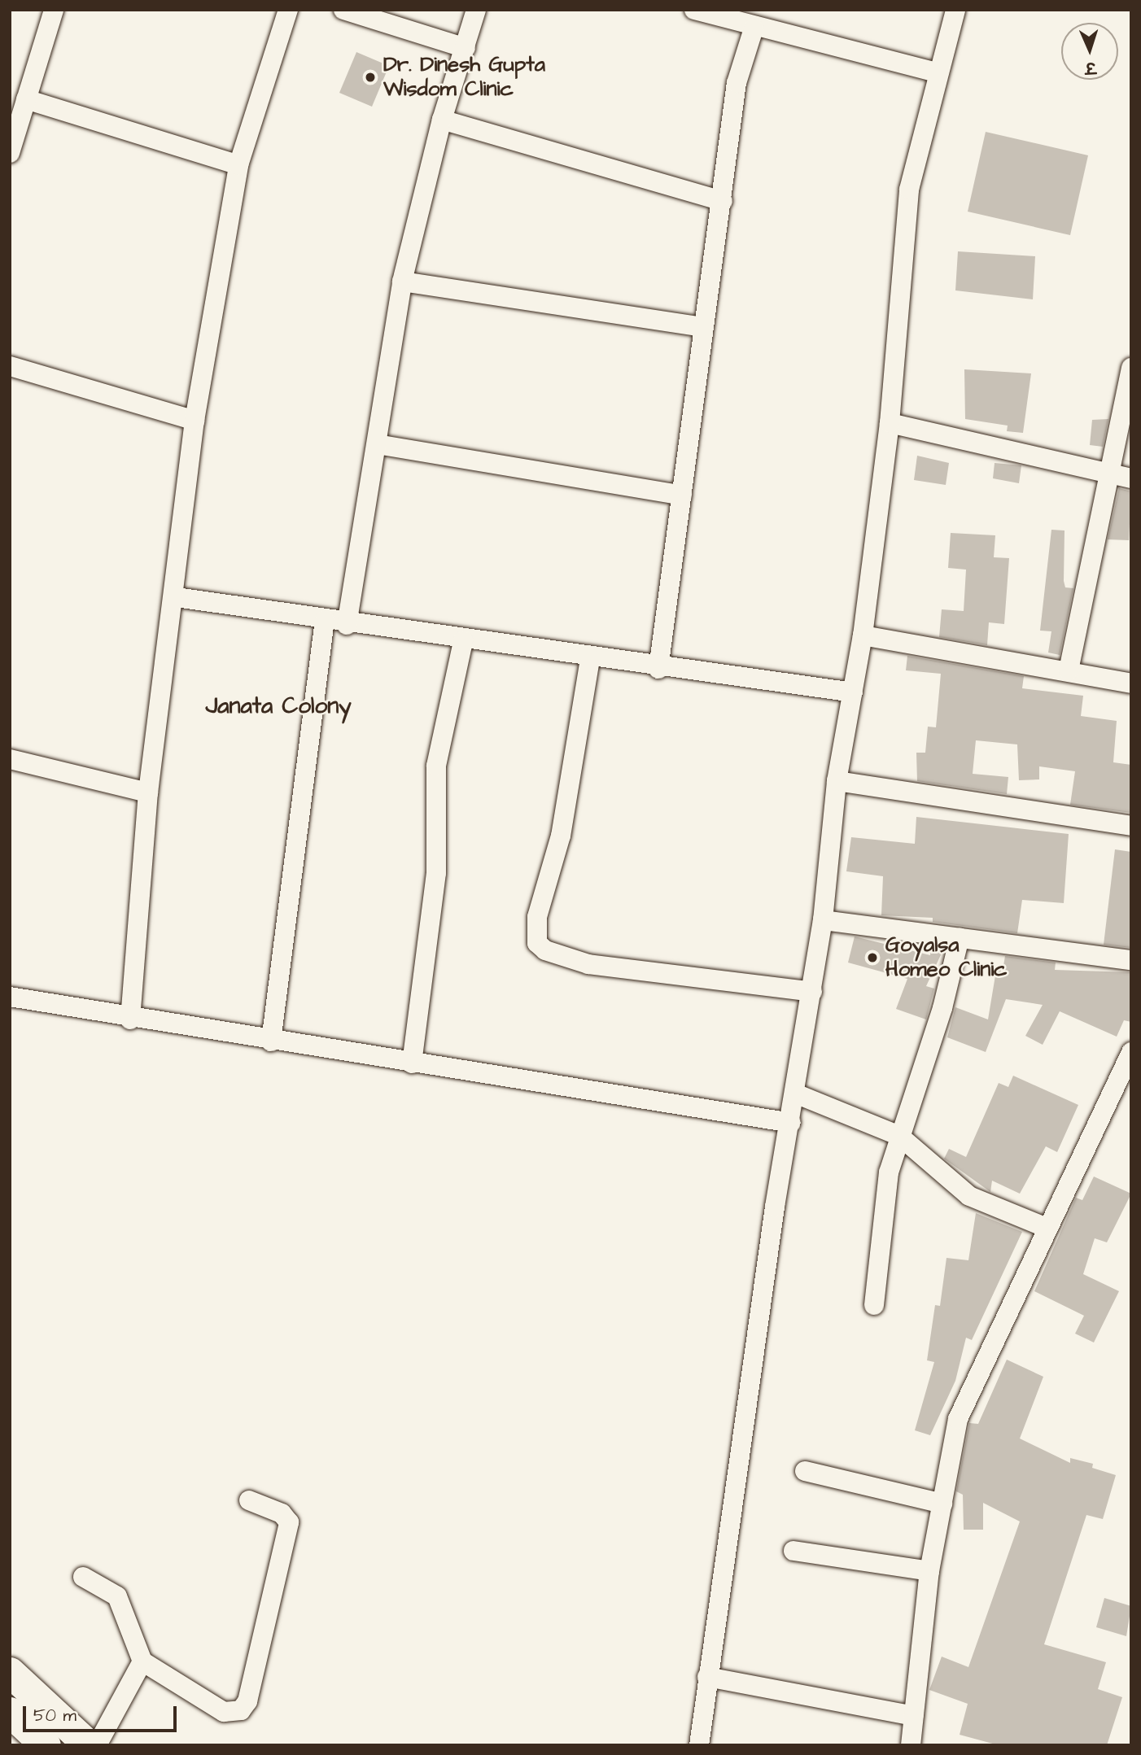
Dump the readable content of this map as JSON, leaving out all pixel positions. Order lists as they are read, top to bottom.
{
  "districts": ["Janata Colony"],
  "places": ["Dr. Dinesh Gupta Wisdom Clinic", "Goyalsa Homeo Clinic"],
  "scale_bar": "50 m",
  "north": "bottom"
}
